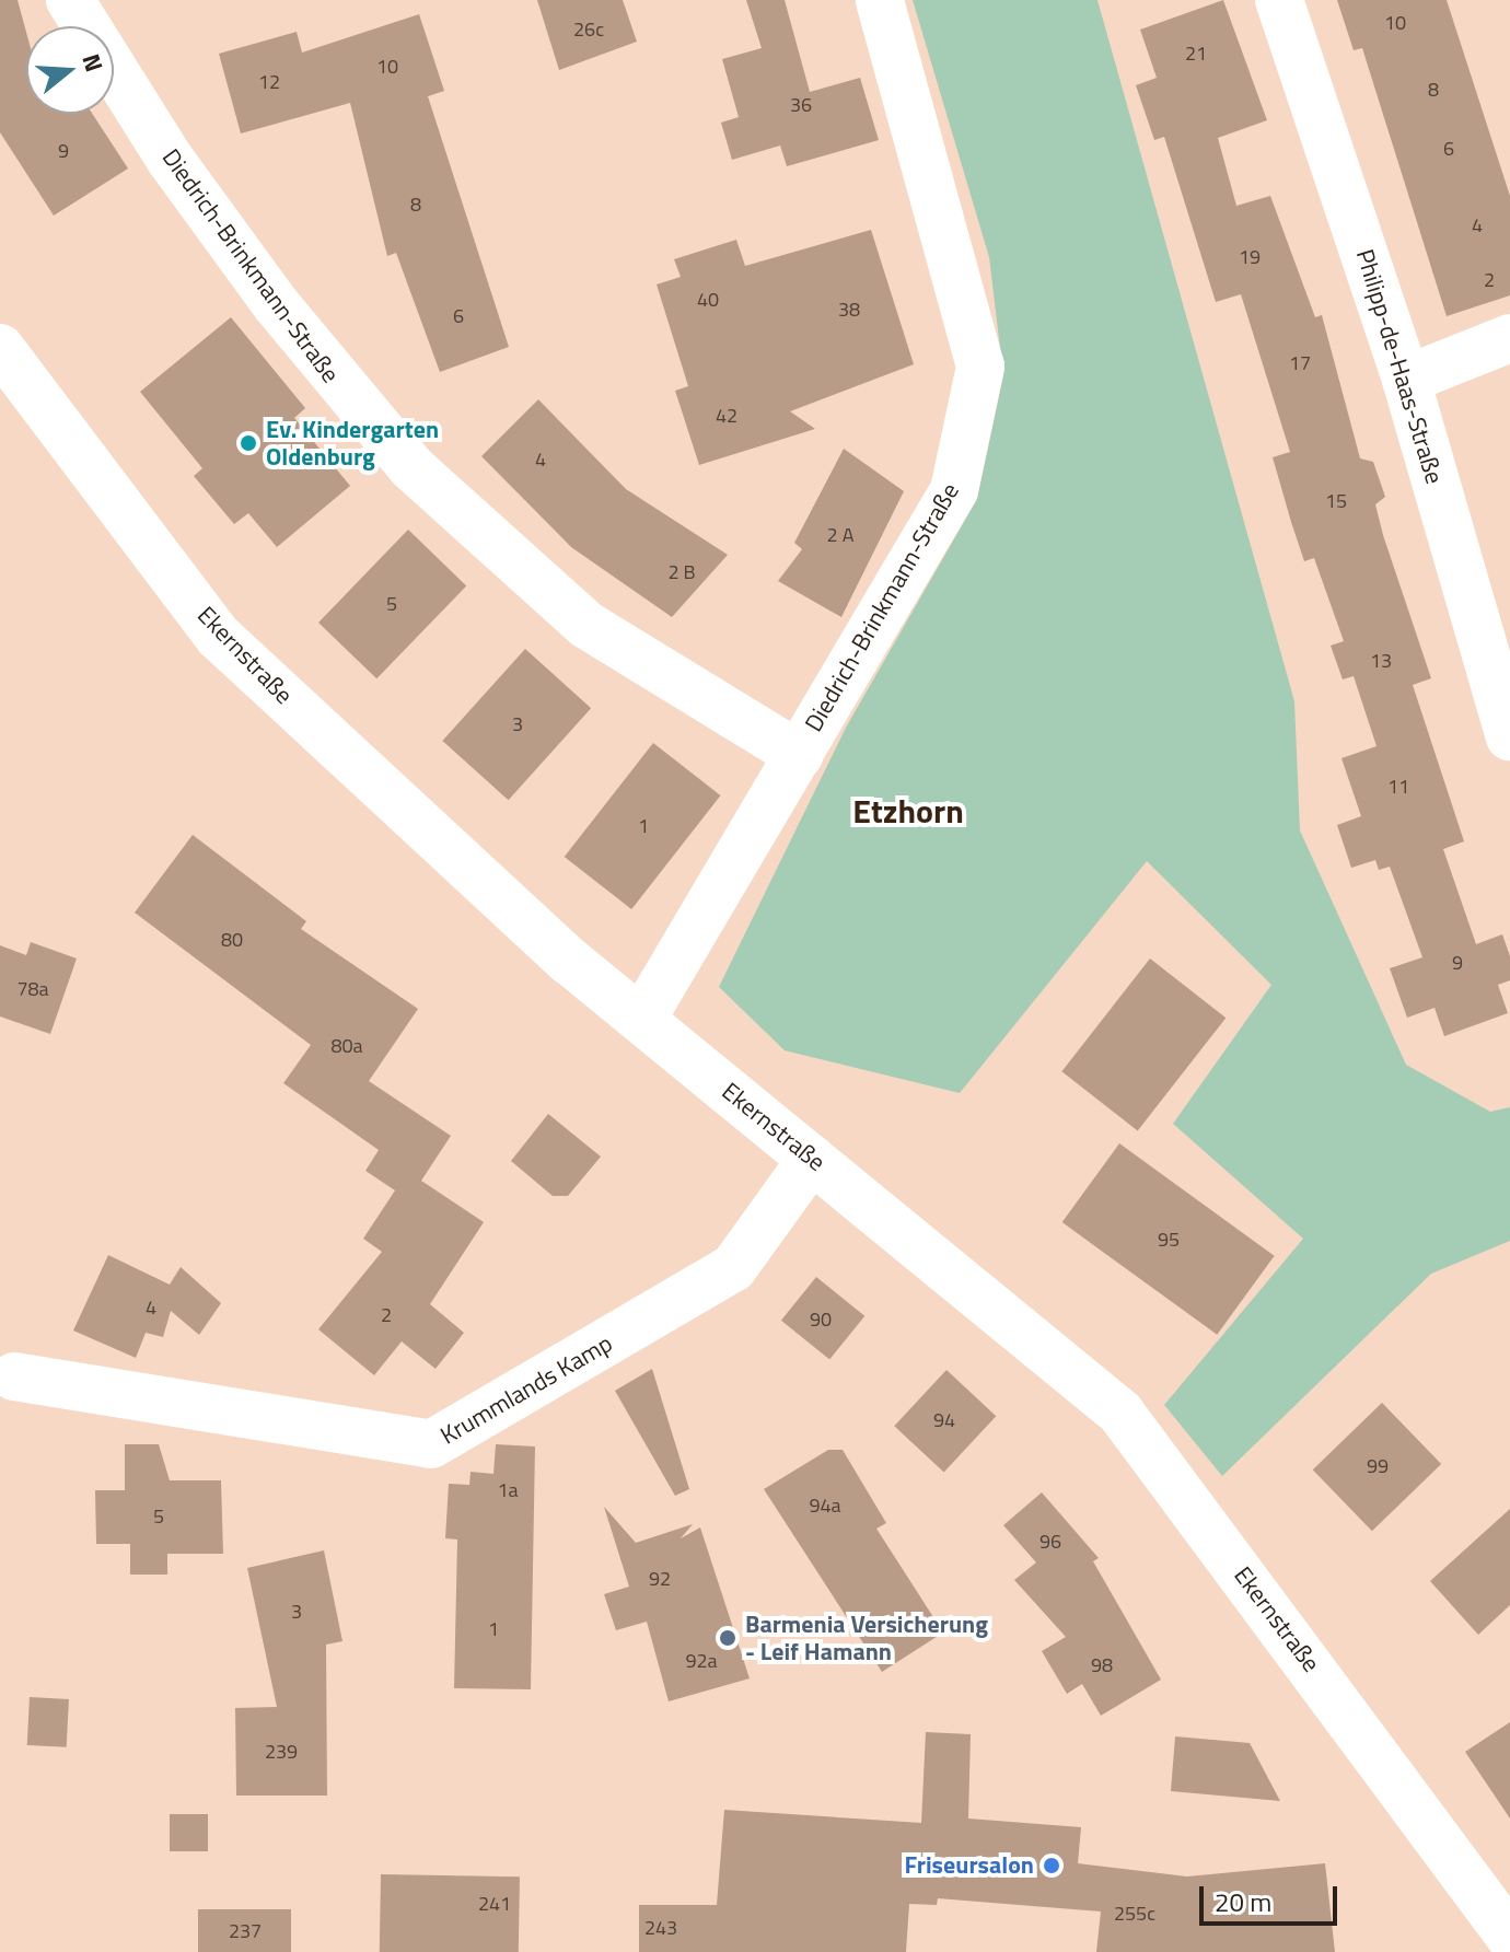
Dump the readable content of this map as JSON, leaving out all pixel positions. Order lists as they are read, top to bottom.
{
  "streets": {
    "street": [
      "Diedrich-Brinkmann-Straße",
      "Philipp-de-Haas-Straße",
      "Ekernstraße",
      "Krummlands Kamp"
    ]
  },
  "crossings": [
    ["Diedrich-Brinkmann-Straße", "Ekernstraße"],
    ["Ekernstraße", "Krummlands Kamp"]
  ],
  "districts": ["Etzhorn"],
  "places": ["Ev. Kindergarten Oldenburg", "Barmenia Versicherung - Leif Hamann", "Friseursalon"],
  "house_numbers": [
    "10",
    "26c",
    "21",
    "10",
    "12",
    "8",
    "36",
    "6",
    "9",
    "8",
    "4",
    "19",
    "2",
    "40",
    "38",
    "6",
    "17",
    "42",
    "4",
    "15",
    "2 A",
    "2 B",
    "5",
    "13",
    "3",
    "11",
    "1",
    "80",
    "9",
    "78a",
    "80a",
    "95",
    "4",
    "2",
    "90",
    "94",
    "99",
    "1a",
    "94a",
    "5",
    "96",
    "92",
    "3",
    "1",
    "92a",
    "98",
    "239",
    "241",
    "255c",
    "243",
    "237"
  ],
  "scale_bar": "20 m",
  "north": "right"
}
